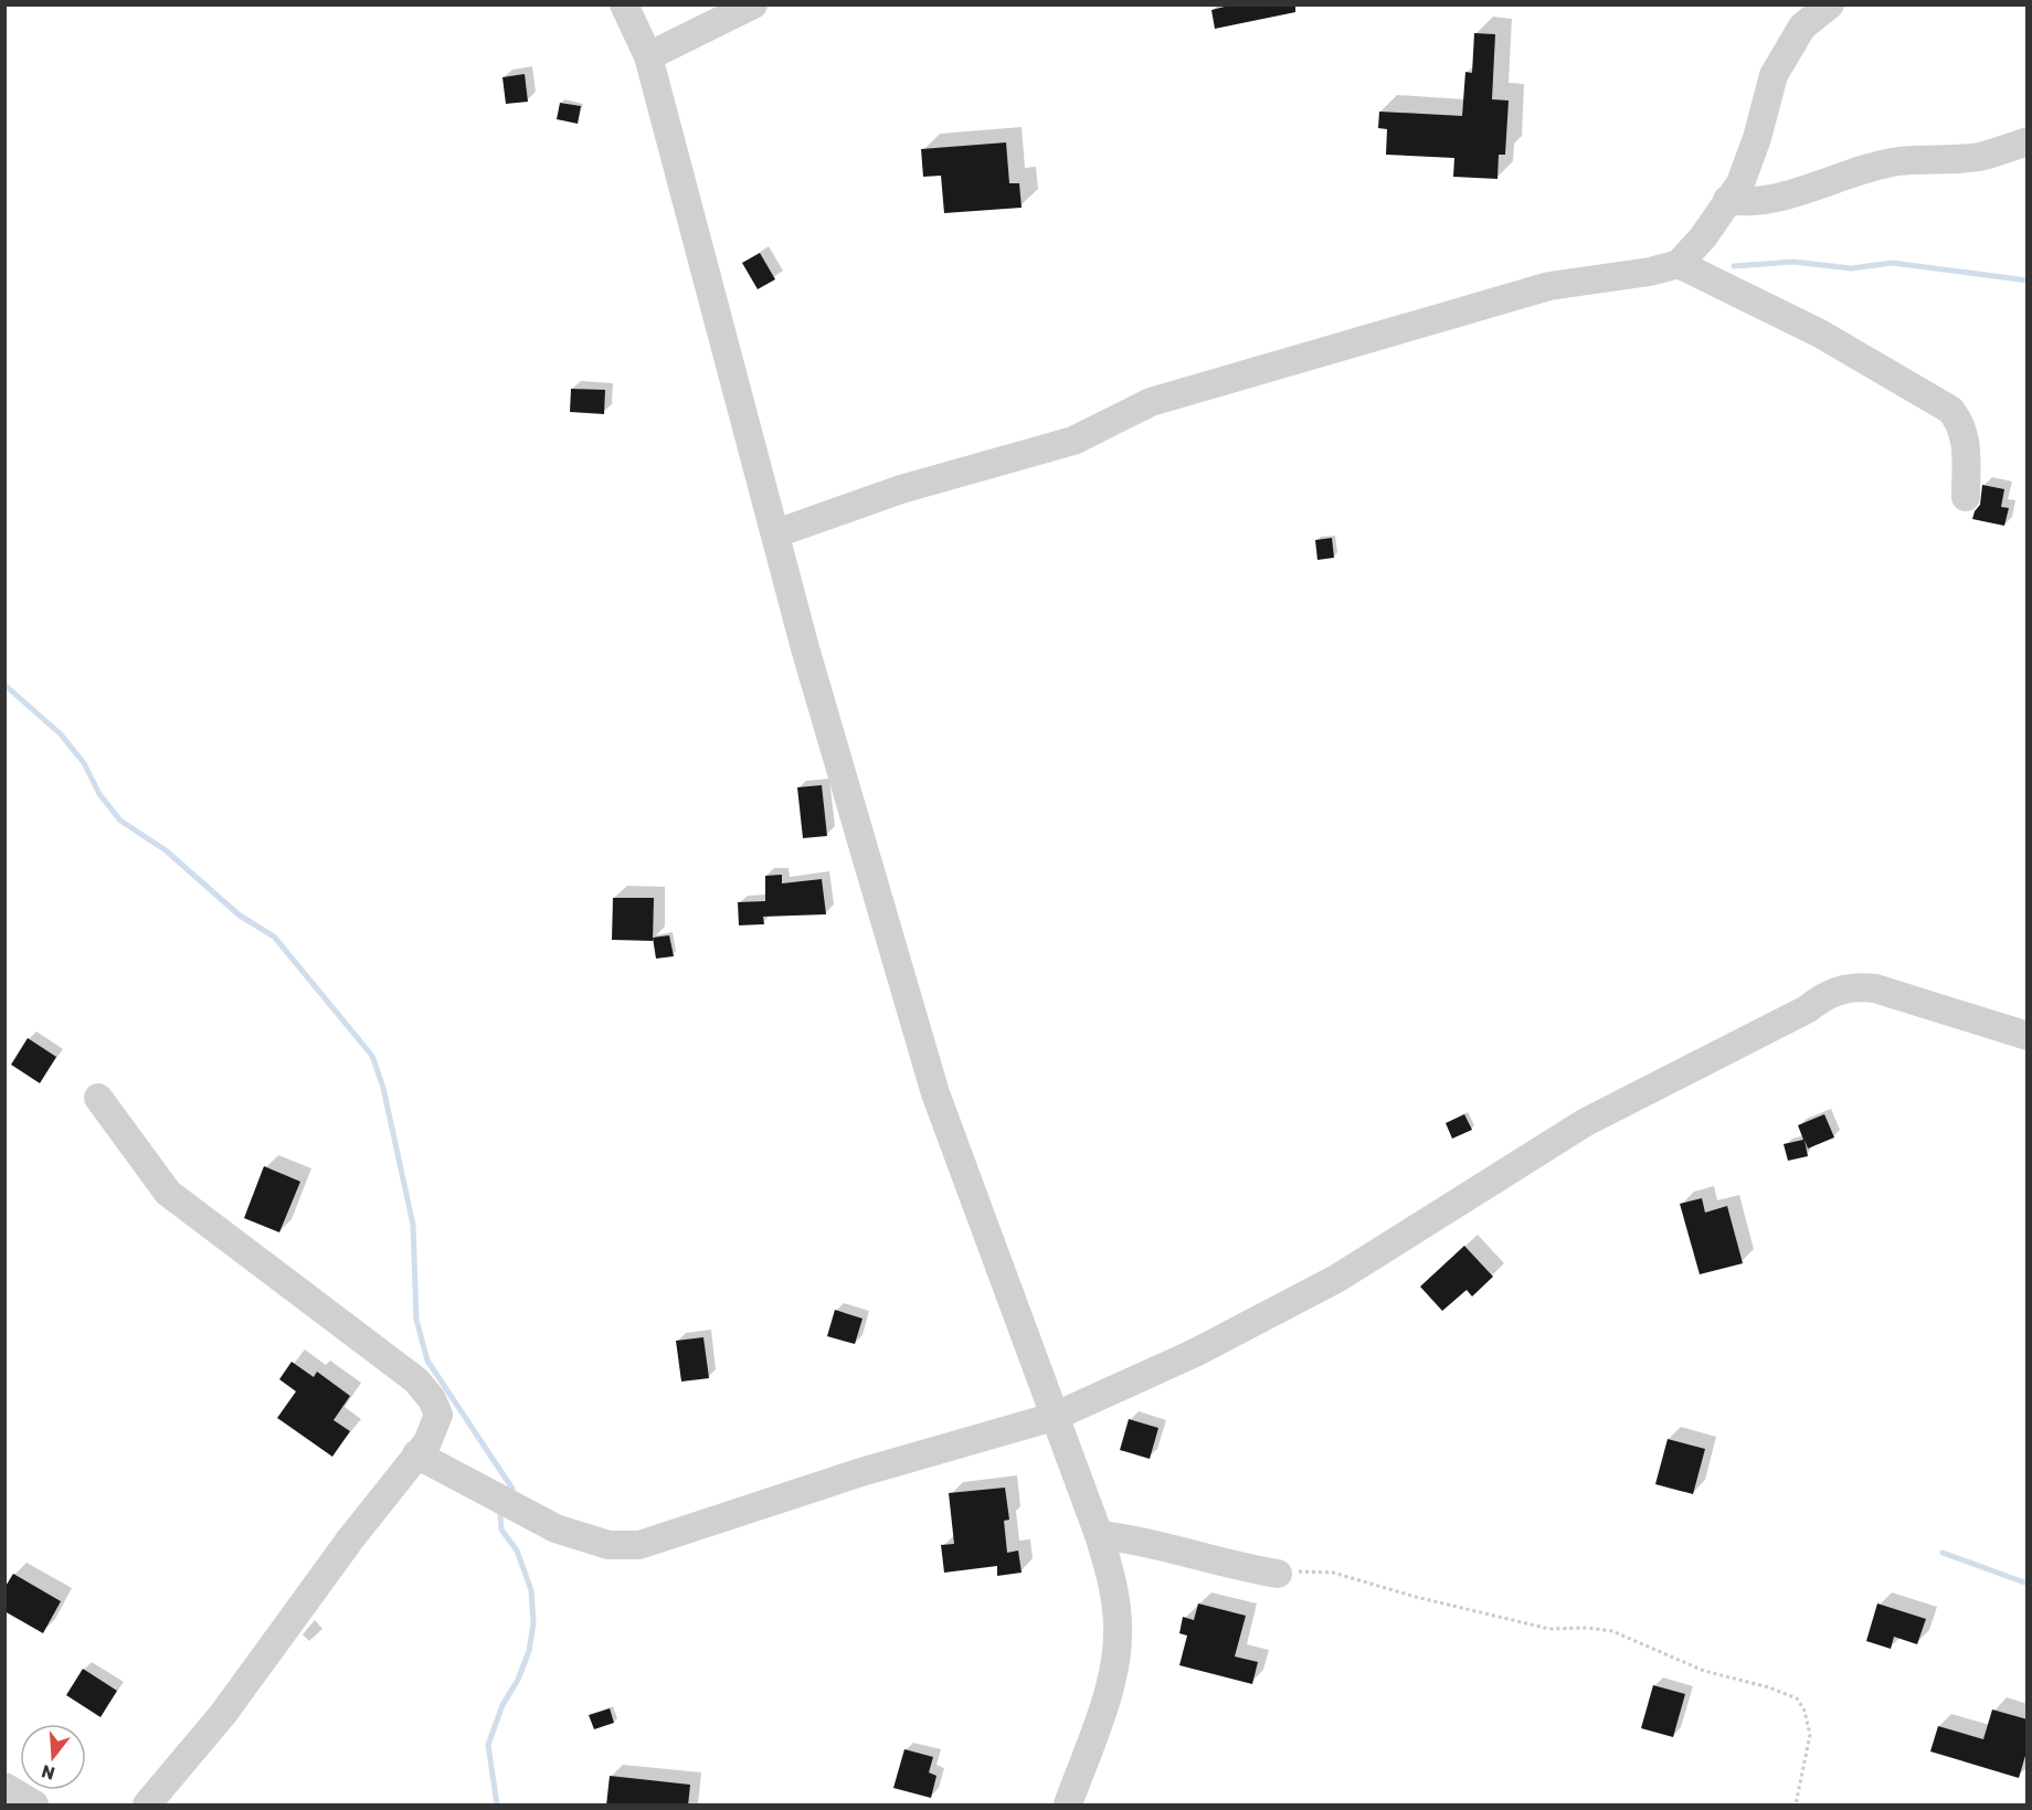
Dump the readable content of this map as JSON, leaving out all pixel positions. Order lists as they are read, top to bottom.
{
  "north": "bottom"
}
